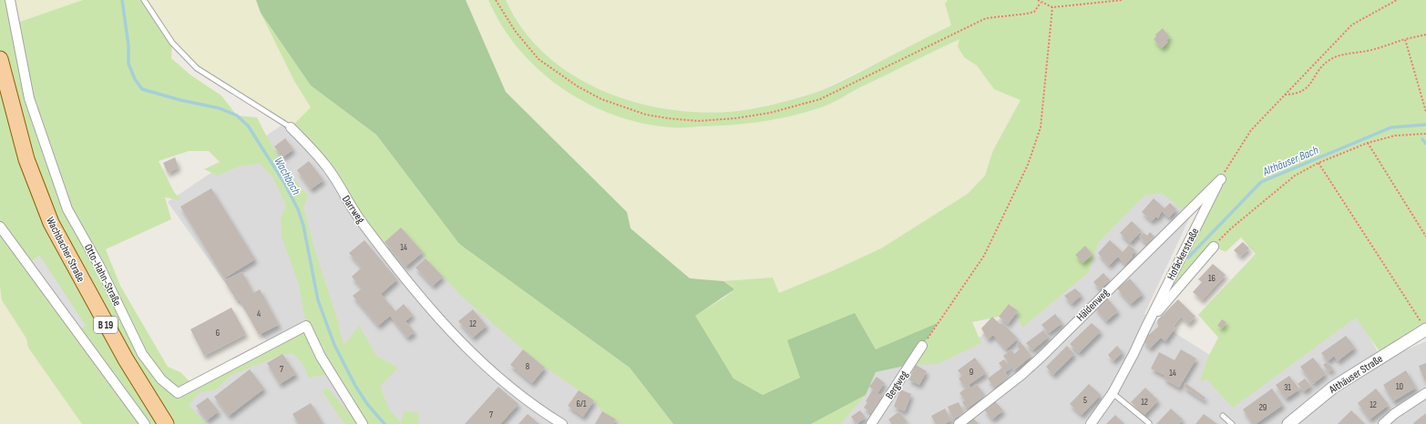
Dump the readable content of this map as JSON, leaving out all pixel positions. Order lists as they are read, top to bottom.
{
  "streets": {
    "main road": ["Wachbacher Straße", "B 19"],
    "street": [
      "Darrweg",
      "Hofäckerstraße",
      "Otto-Hahn-Straße",
      "Häldenweg",
      "Althäuser Straße",
      "Bergweg"
    ]
  },
  "crossings": [
    ["Hofäckerstraße", "Häldenweg"]
  ],
  "water": ["Althäuser Bach", "Wachbach"],
  "house_numbers": [
    "14",
    "16",
    "4",
    "12",
    "6",
    "8",
    "7",
    "9",
    "14",
    "10",
    "31",
    "5",
    "12",
    "6/1",
    "12",
    "29",
    "7"
  ]
}
